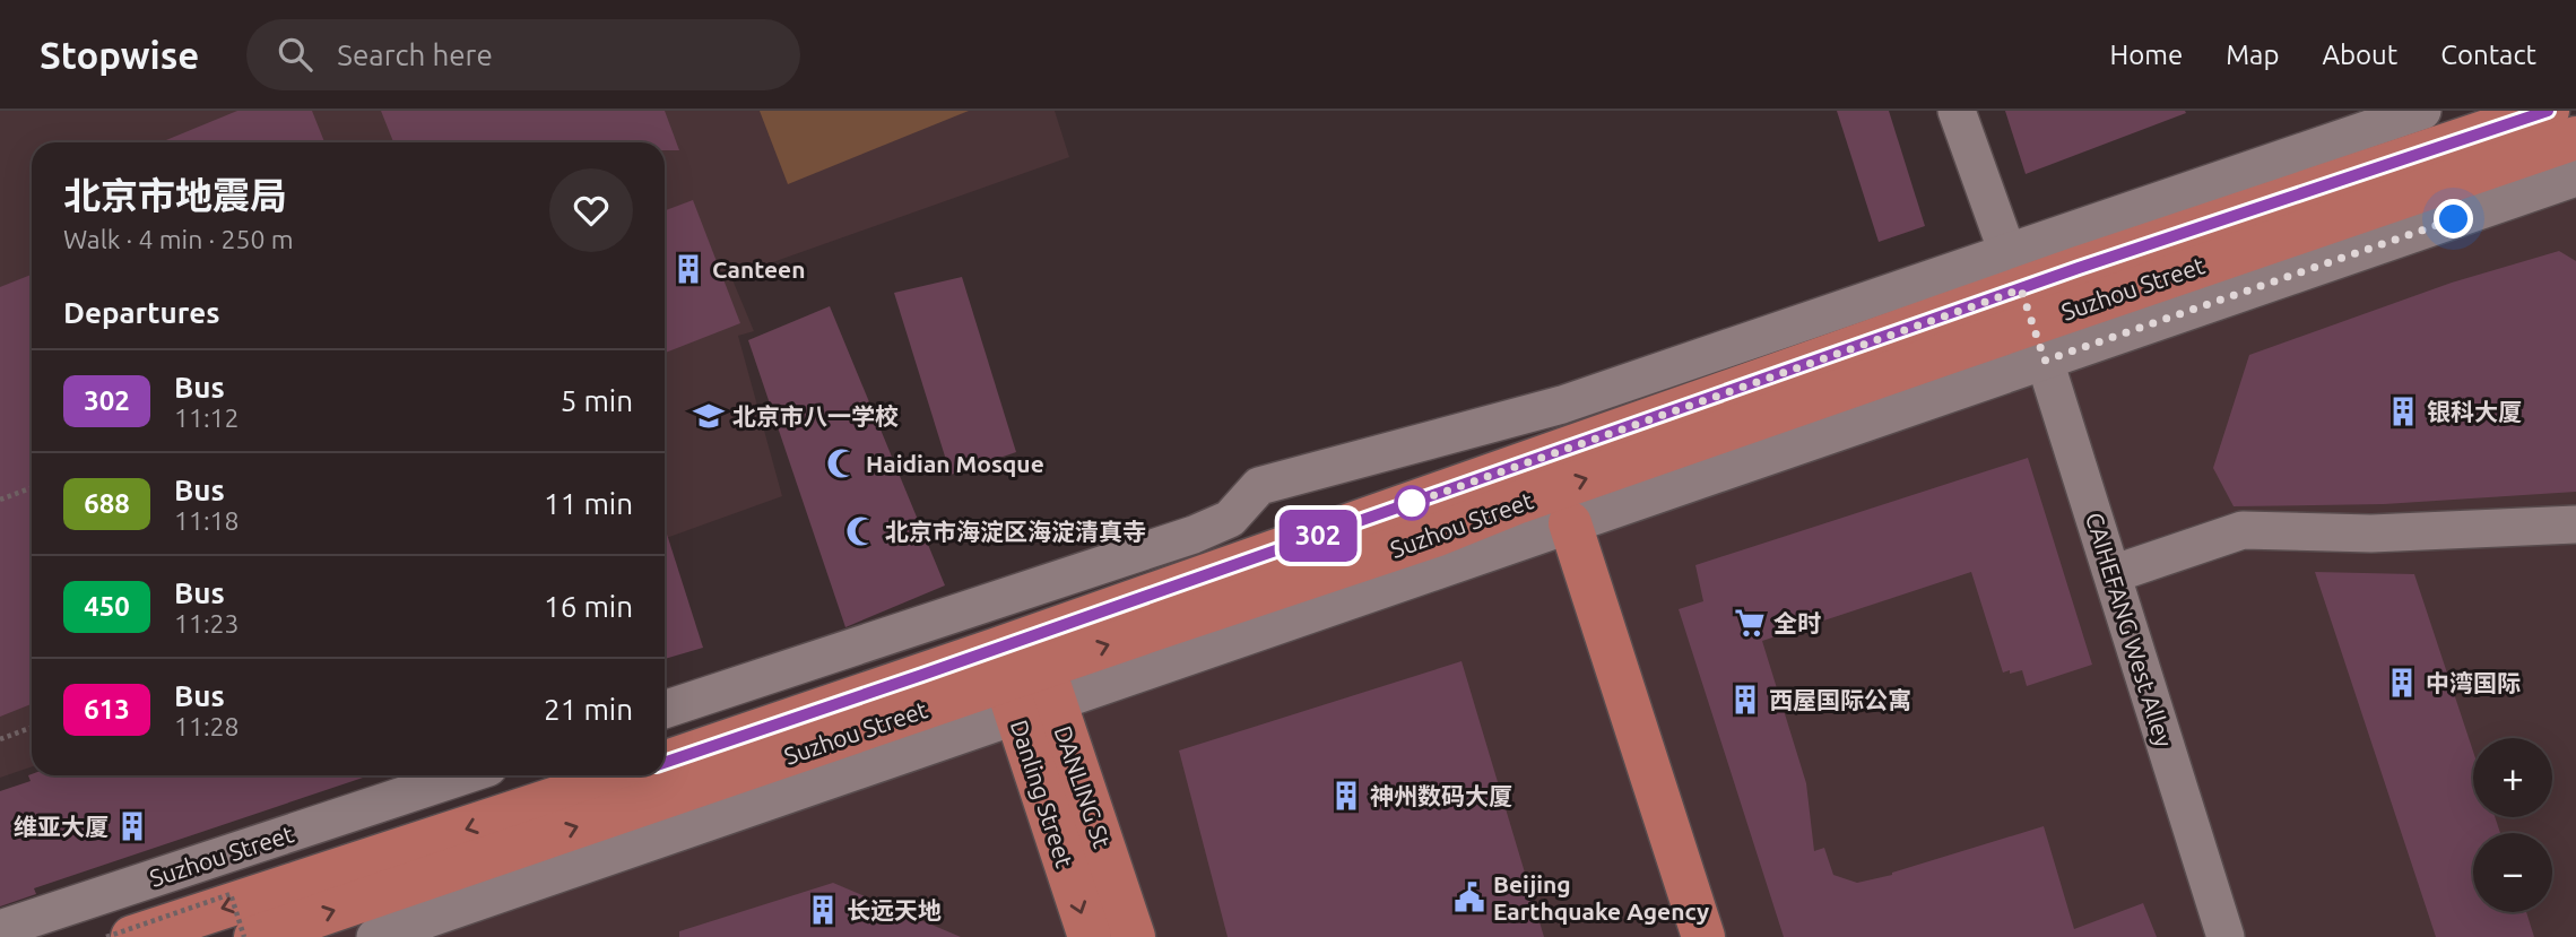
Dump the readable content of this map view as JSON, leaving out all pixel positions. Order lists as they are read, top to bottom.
{
  "streets": {
    "main road": ["Suzhou Street", "DANLING St", "Danling Street"],
    "street": ["CAIHEFANG West Alley"]
  },
  "crossings": [
    ["Suzhou Street", "CAIHEFANG West Alley"],
    ["Suzhou Street", "DANLING St"],
    ["Suzhou Street", "Danling Street"],
    ["DANLING St", "Danling Street"]
  ],
  "one_way": ["Danling Street"],
  "places": {
    "building": [
      "Canteen",
      "银科大厦",
      "中湾国际",
      "西屋国际公寓",
      "神州数码大厦",
      "维亚大厦",
      "长远天地"
    ],
    "school or university": ["北京市八一学校"],
    "mosque": ["Haidian Mosque", "北京市海淀区海淀清真寺"],
    "supermarket": ["全时"],
    "public building": ["Beijing Earthquake Agency"]
  },
  "lines": ["bus line 302"],
  "page": {
    "header": "Stopwise",
    "search": "Search here",
    "nav": [
      "Home",
      "Map",
      "About",
      "Contact"
    ],
    "on_map": "302",
    "heading": [
      ["北京市地震局", "Walk · 4 min · 250 m"],
      "Departures"
    ],
    "list": [
      {
        "mark": "302",
        "name": "Bus",
        "note": "11:12",
        "value": "5 min"
      },
      {
        "mark": "688",
        "name": "Bus",
        "note": "11:18",
        "value": "11 min"
      },
      {
        "mark": "450",
        "name": "Bus",
        "note": "11:23",
        "value": "16 min"
      },
      {
        "mark": "613",
        "name": "Bus",
        "note": "11:28",
        "value": "21 min"
      }
    ],
    "map_buttons": ["+", "−"]
  }
}
